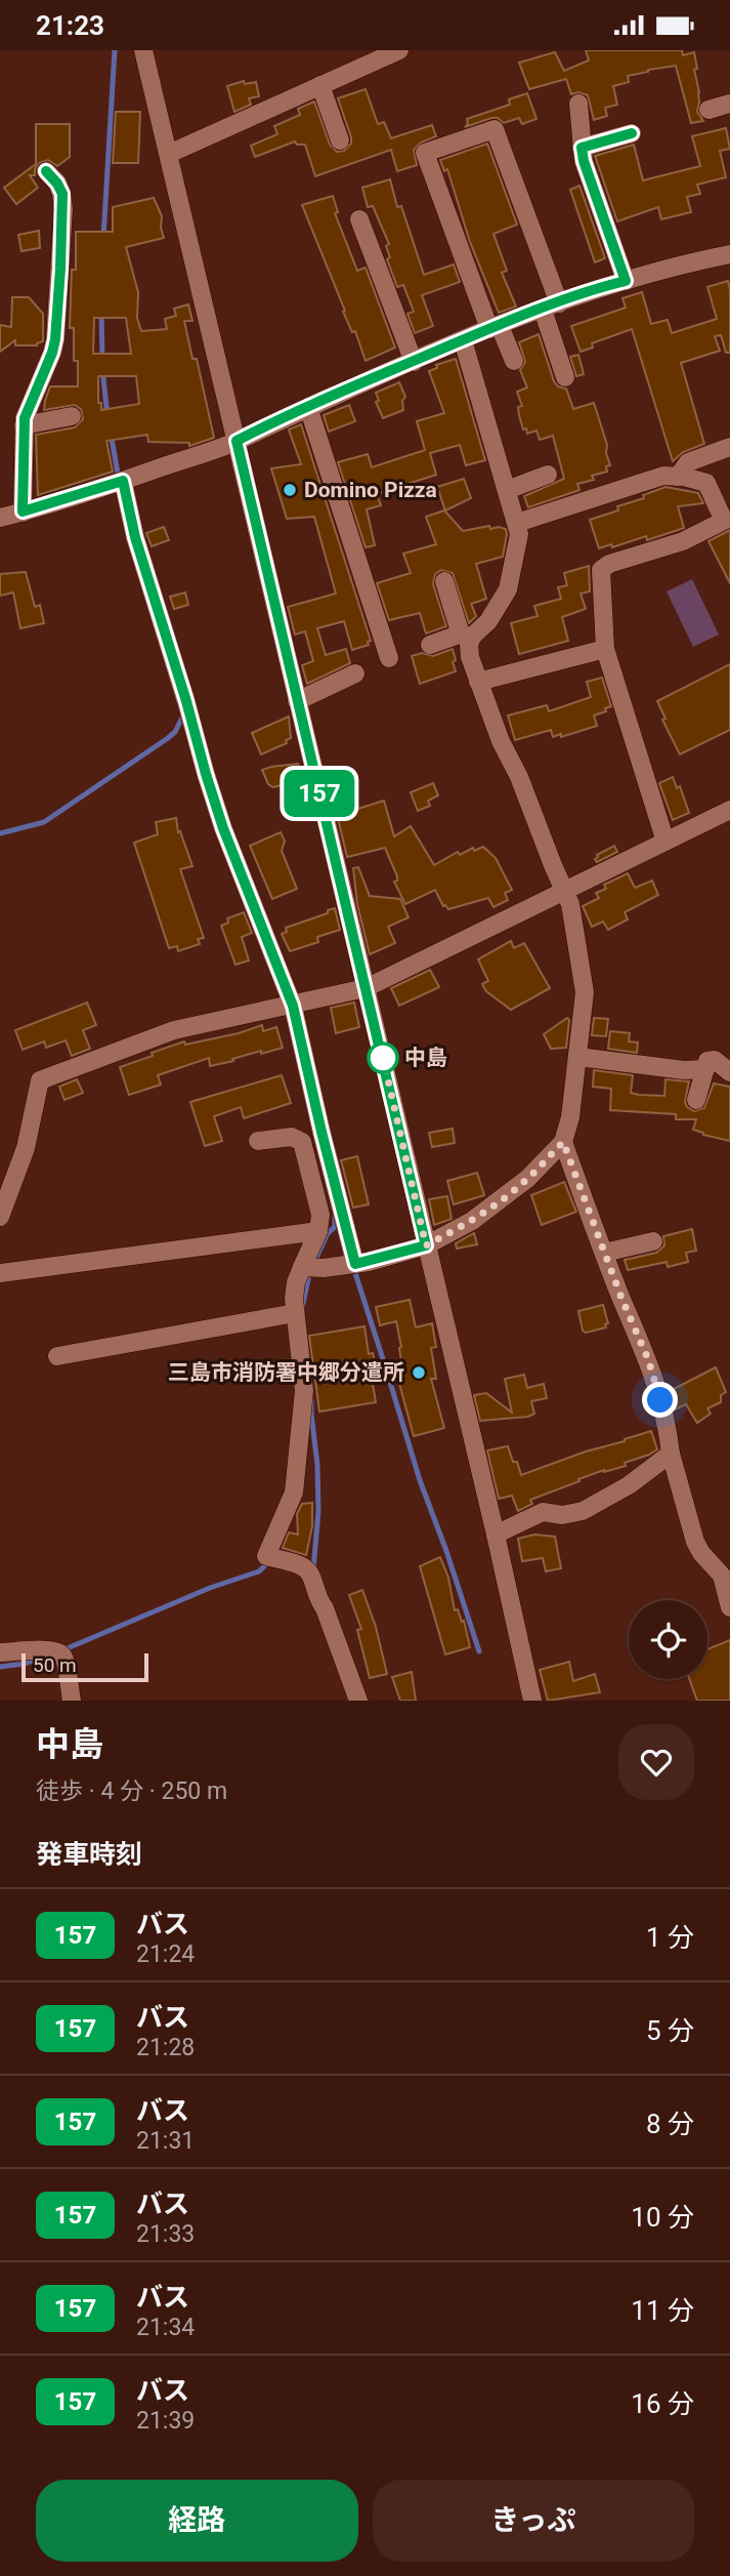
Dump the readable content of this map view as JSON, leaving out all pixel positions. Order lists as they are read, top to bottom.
{
  "places": ["Domino Pizza", "中島", "三島市消防署中郷分遣所"],
  "lines": ["bus line 157"],
  "scale_bar": "50 m",
  "page": {
    "status": "21:23",
    "on_map": "157",
    "scale": "50 m",
    "heading": [
      ["中島", "徒歩 · 4 分 · 250 m"],
      "発車時刻"
    ],
    "list": [
      {
        "mark": "157",
        "name": "バス",
        "note": "21:24",
        "value": "1 分"
      },
      {
        "mark": "157",
        "name": "バス",
        "note": "21:28",
        "value": "5 分"
      },
      {
        "mark": "157",
        "name": "バス",
        "note": "21:31",
        "value": "8 分"
      },
      {
        "mark": "157",
        "name": "バス",
        "note": "21:33",
        "value": "10 分"
      },
      {
        "mark": "157",
        "name": "バス",
        "note": "21:34",
        "value": "11 分"
      },
      {
        "mark": "157",
        "name": "バス",
        "note": "21:39",
        "value": "16 分"
      }
    ],
    "buttons": ["経路", "きっぷ"]
  }
}
